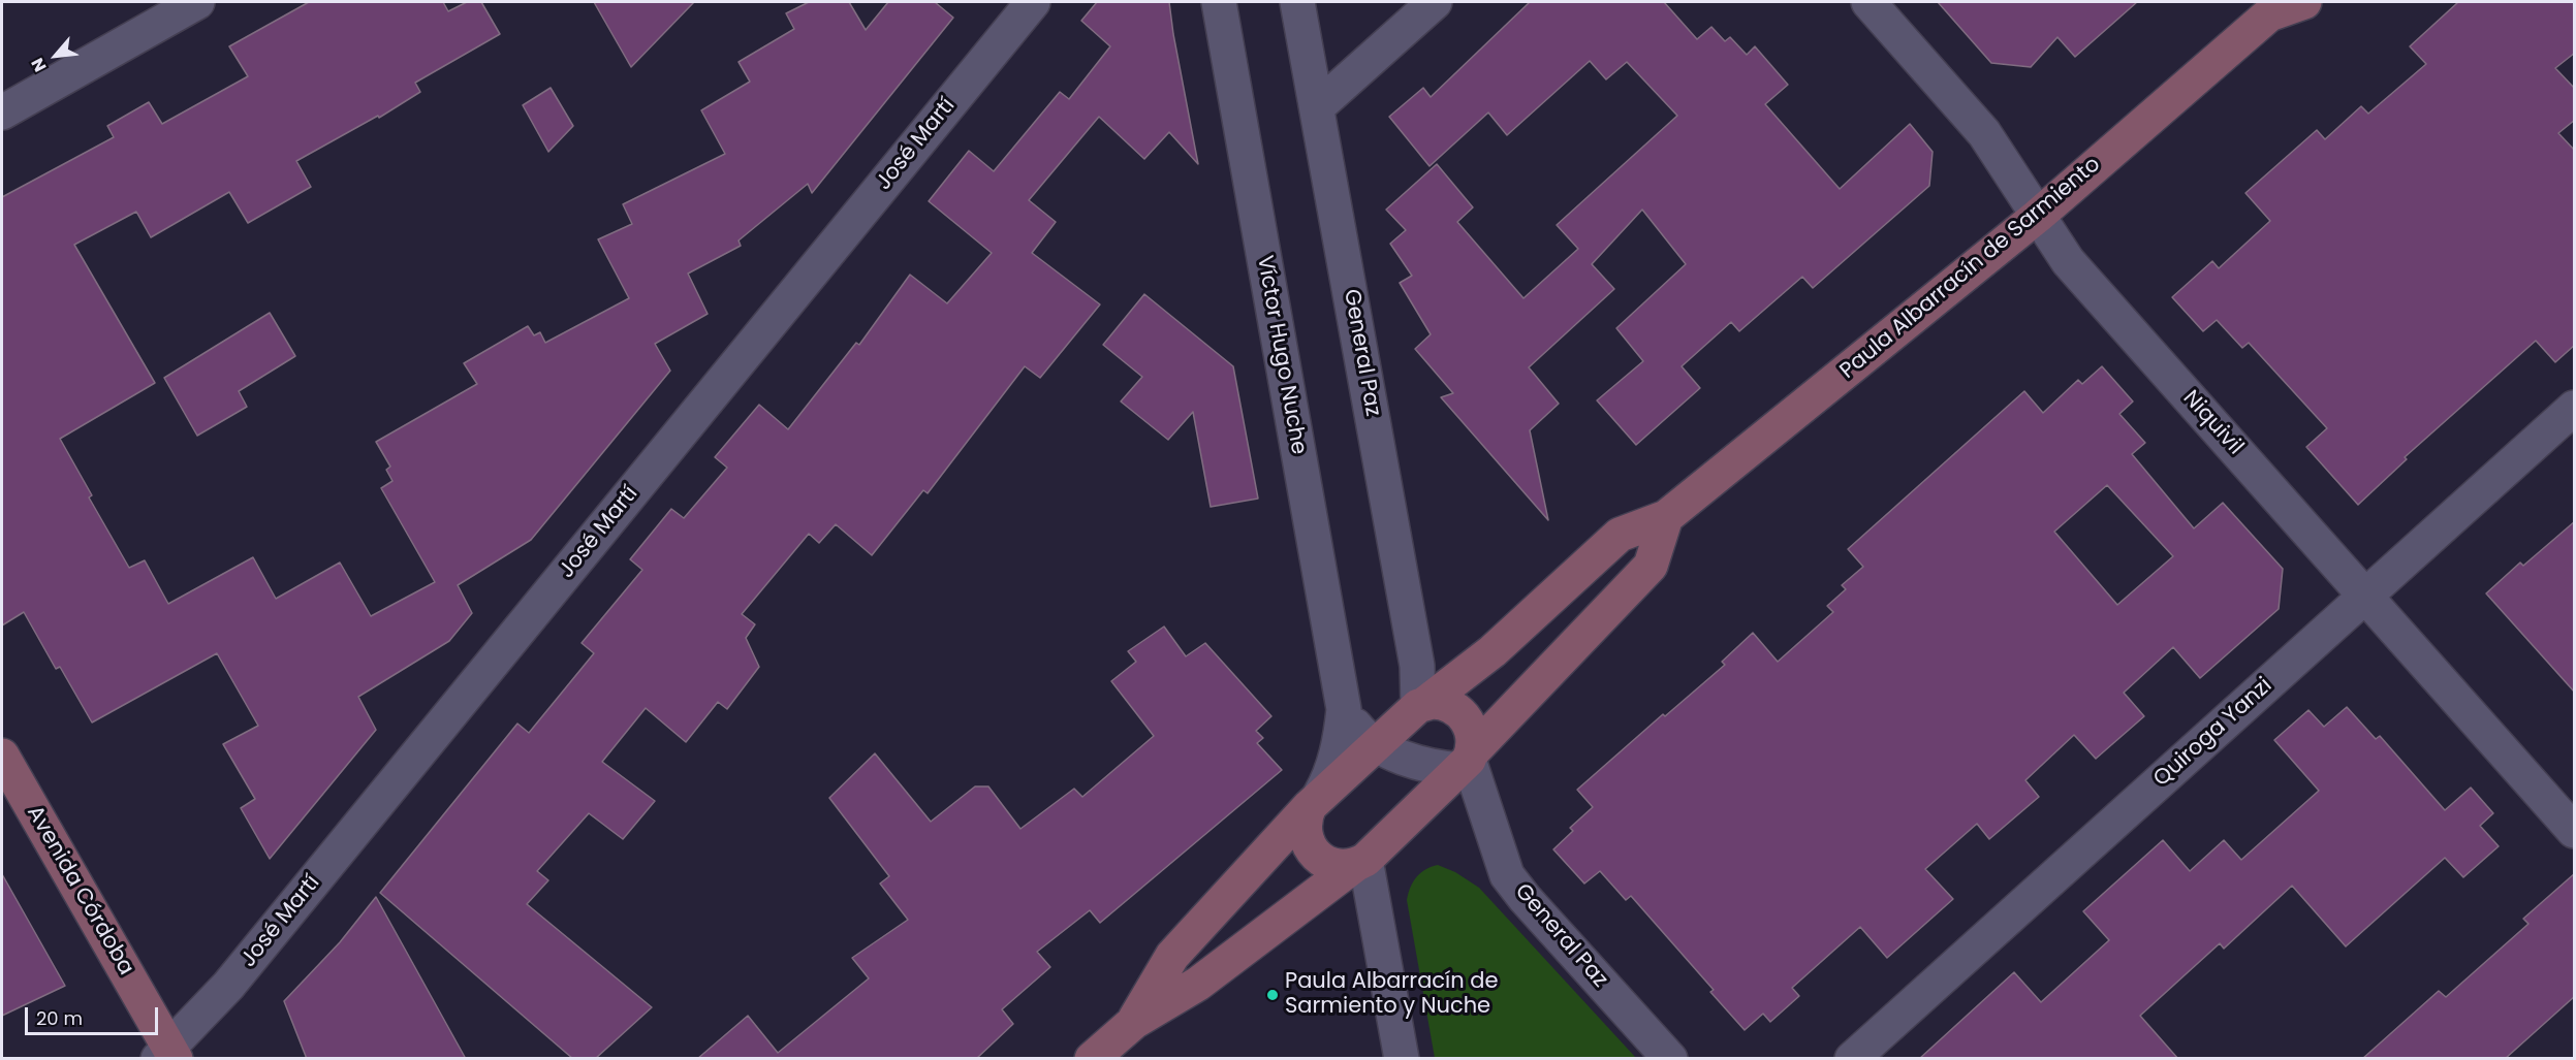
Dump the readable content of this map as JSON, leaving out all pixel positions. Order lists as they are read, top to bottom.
{
  "streets": {
    "main road": ["Paula Albarracín de Sarmiento", "Avenida Córdoba"],
    "street": [
      "José Martí",
      "General Paz",
      "Víctor Hugo Nuche",
      "Niquivil",
      "Quiroga Yanzi"
    ]
  },
  "crossings": [
    ["José Martí", "Avenida Córdoba"],
    ["Paula Albarracín de Sarmiento", "General Paz"],
    ["Paula Albarracín de Sarmiento", "Víctor Hugo Nuche"],
    ["Paula Albarracín de Sarmiento", "Niquivil"],
    ["General Paz", "Víctor Hugo Nuche"],
    ["Niquivil", "Quiroga Yanzi"]
  ],
  "places": ["Paula Albarracín de Sarmiento y Nuche"],
  "scale_bar": "20 m",
  "north": "bottom left"
}
